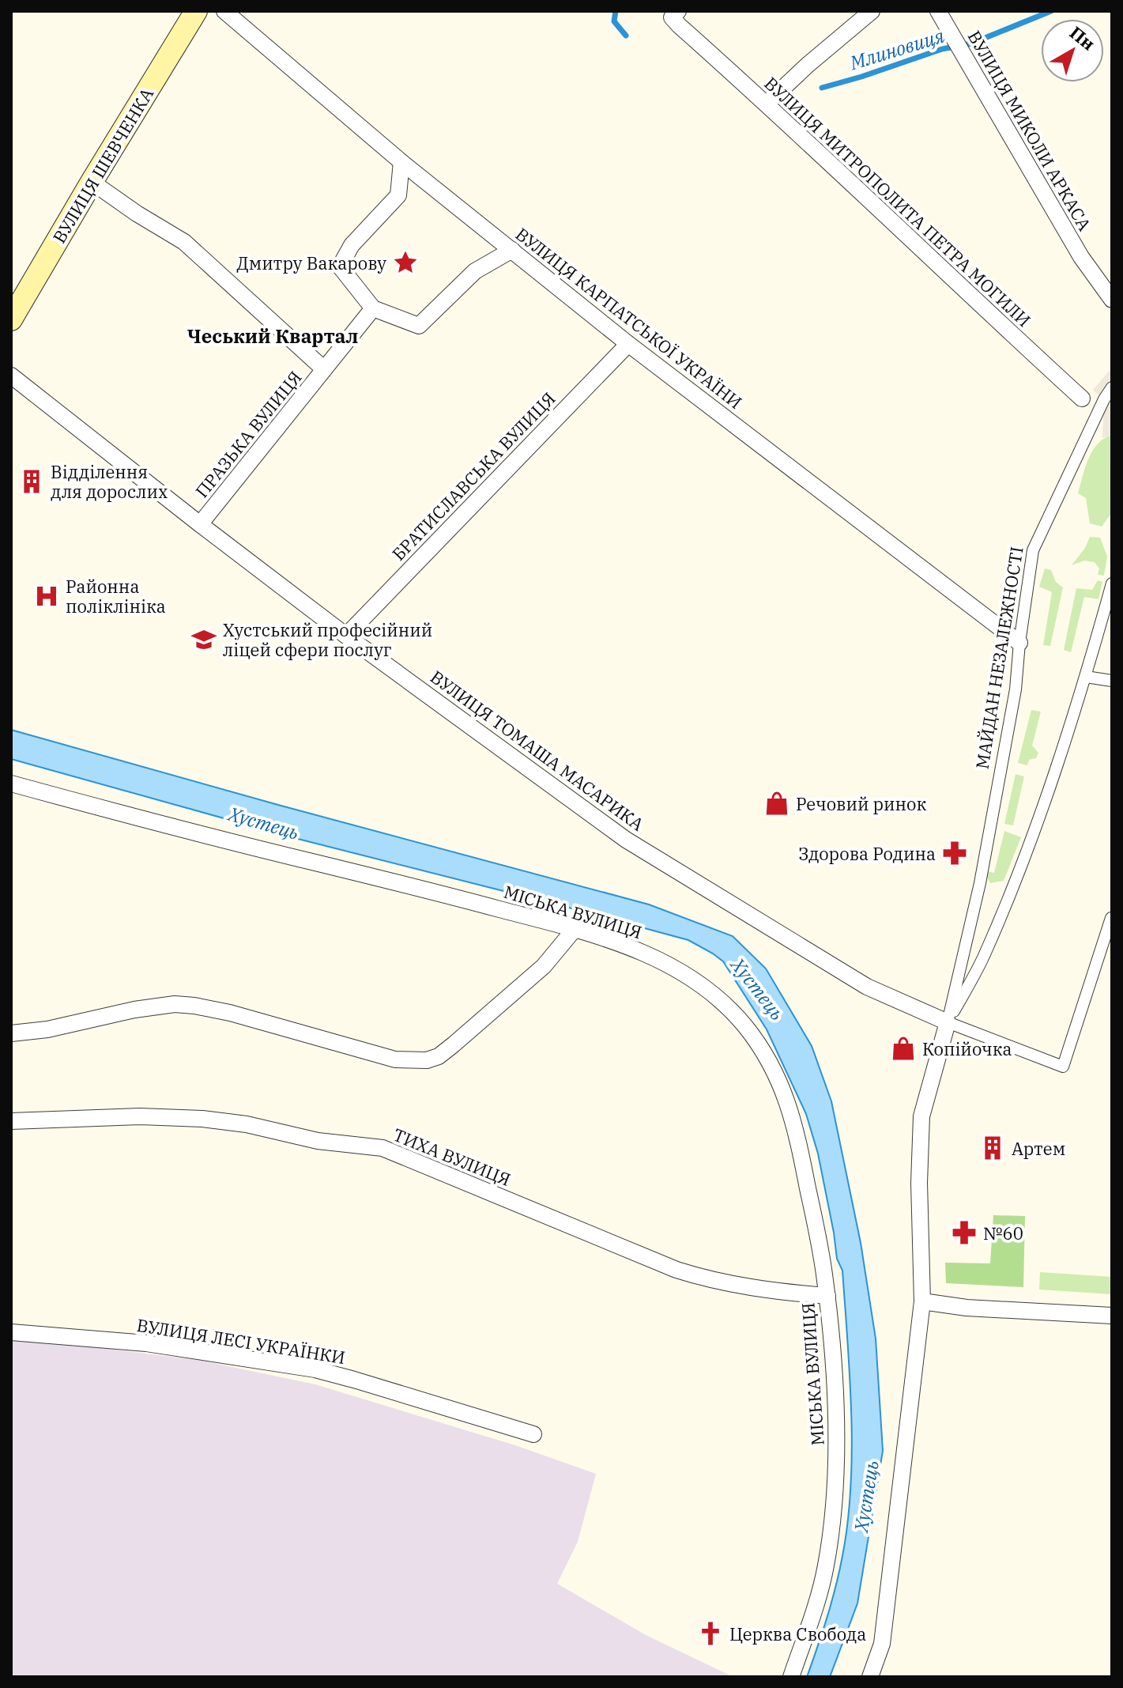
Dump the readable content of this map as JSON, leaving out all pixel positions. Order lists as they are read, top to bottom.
{
  "streets": {
    "main road": ["ВУЛИЦЯ ШЕВЧЕНКА"],
    "street": [
      "ВУЛИЦЯ МИКОЛИ АРКАСА",
      "ВУЛИЦЯ МИТРОПОЛИТА ПЕТРА МОГИЛИ",
      "ВУЛИЦЯ КАРПАТСЬКОЇ УКРАЇНИ",
      "ПРАЗЬКА ВУЛИЦЯ",
      "БРАТИСЛАВСЬКА ВУЛИЦЯ",
      "МАЙДАН НЕЗАЛЕЖНОСТІ",
      "ВУЛИЦЯ ТОМАША МАСАРИКА",
      "МІСЬКА ВУЛИЦЯ",
      "ТИХА ВУЛИЦЯ",
      "ВУЛИЦЯ ЛЕСІ УКРАЇНКИ"
    ]
  },
  "crossings": [
    ["ВУЛИЦЯ МИТРОПОЛИТА ПЕТРА МОГИЛИ", "МАЙДАН НЕЗАЛЕЖНОСТІ"],
    ["ВУЛИЦЯ КАРПАТСЬКОЇ УКРАЇНИ", "БРАТИСЛАВСЬКА ВУЛИЦЯ"],
    ["ВУЛИЦЯ КАРПАТСЬКОЇ УКРАЇНИ", "МАЙДАН НЕЗАЛЕЖНОСТІ"],
    ["ПРАЗЬКА ВУЛИЦЯ", "ВУЛИЦЯ ТОМАША МАСАРИКА"],
    ["БРАТИСЛАВСЬКА ВУЛИЦЯ", "ВУЛИЦЯ ТОМАША МАСАРИКА"],
    ["МАЙДАН НЕЗАЛЕЖНОСТІ", "ВУЛИЦЯ ТОМАША МАСАРИКА"],
    ["МІСЬКА ВУЛИЦЯ", "ТИХА ВУЛИЦЯ"]
  ],
  "districts": ["Чеський Квартал"],
  "water": ["Млиновиця", "Хустець"],
  "places": {
    "place": ["Дмитру Вакарову"],
    "building": ["Відділення для дорослих", "Артем"],
    "hospital": ["Районна поліклініка"],
    "school or university": ["Хустський професійний ліцей сфери послуг"],
    "shop": ["Речовий ринок", "Копійочка"],
    "pharmacy": ["Здорова Родина", "№60"],
    "church": ["Церква Свобода"]
  },
  "north": "top right"
}
